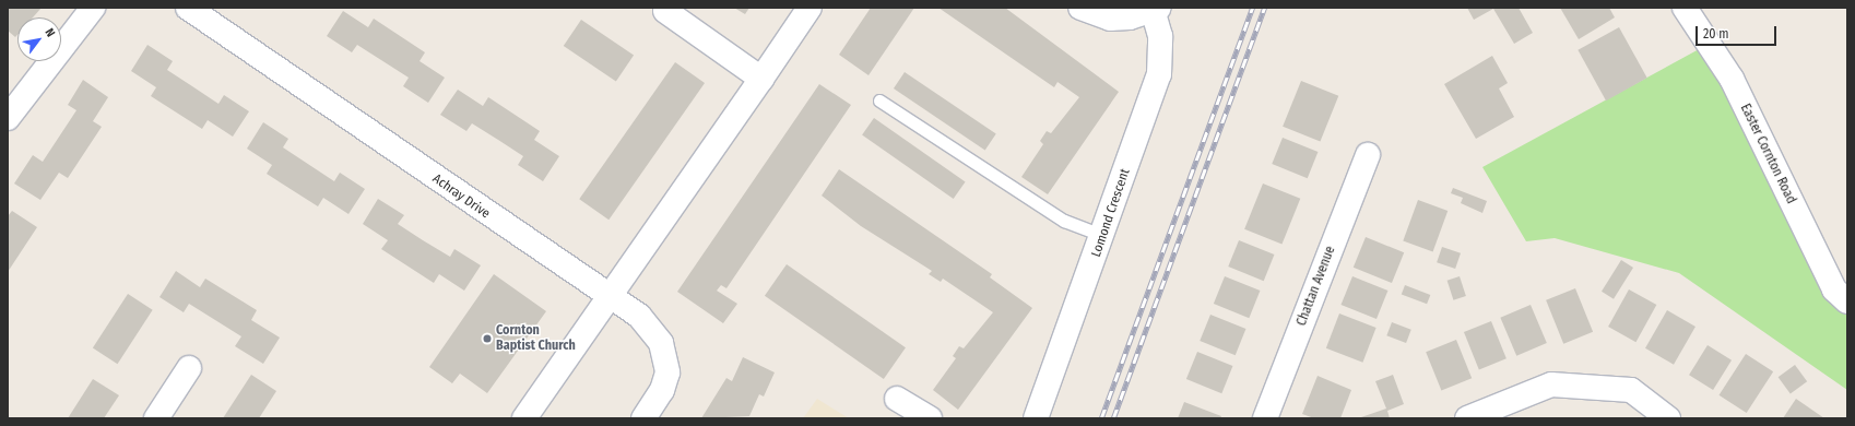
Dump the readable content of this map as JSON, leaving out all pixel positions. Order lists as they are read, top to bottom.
{
  "streets": {
    "street": [
      "Easter Cornton Road",
      "Achray Drive",
      "Lomond Crescent",
      "Chattan Avenue"
    ]
  },
  "places": ["Cornton Baptist Church"],
  "scale_bar": "20 m",
  "north": "top right"
}
